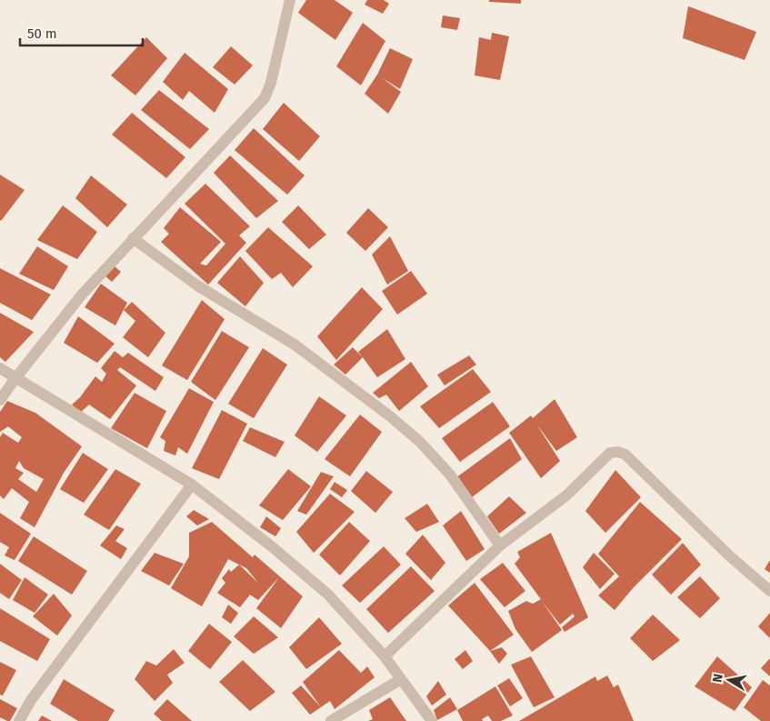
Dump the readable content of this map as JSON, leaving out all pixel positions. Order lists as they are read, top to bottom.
{
  "scale_bar": "50 m",
  "north": "left"
}
